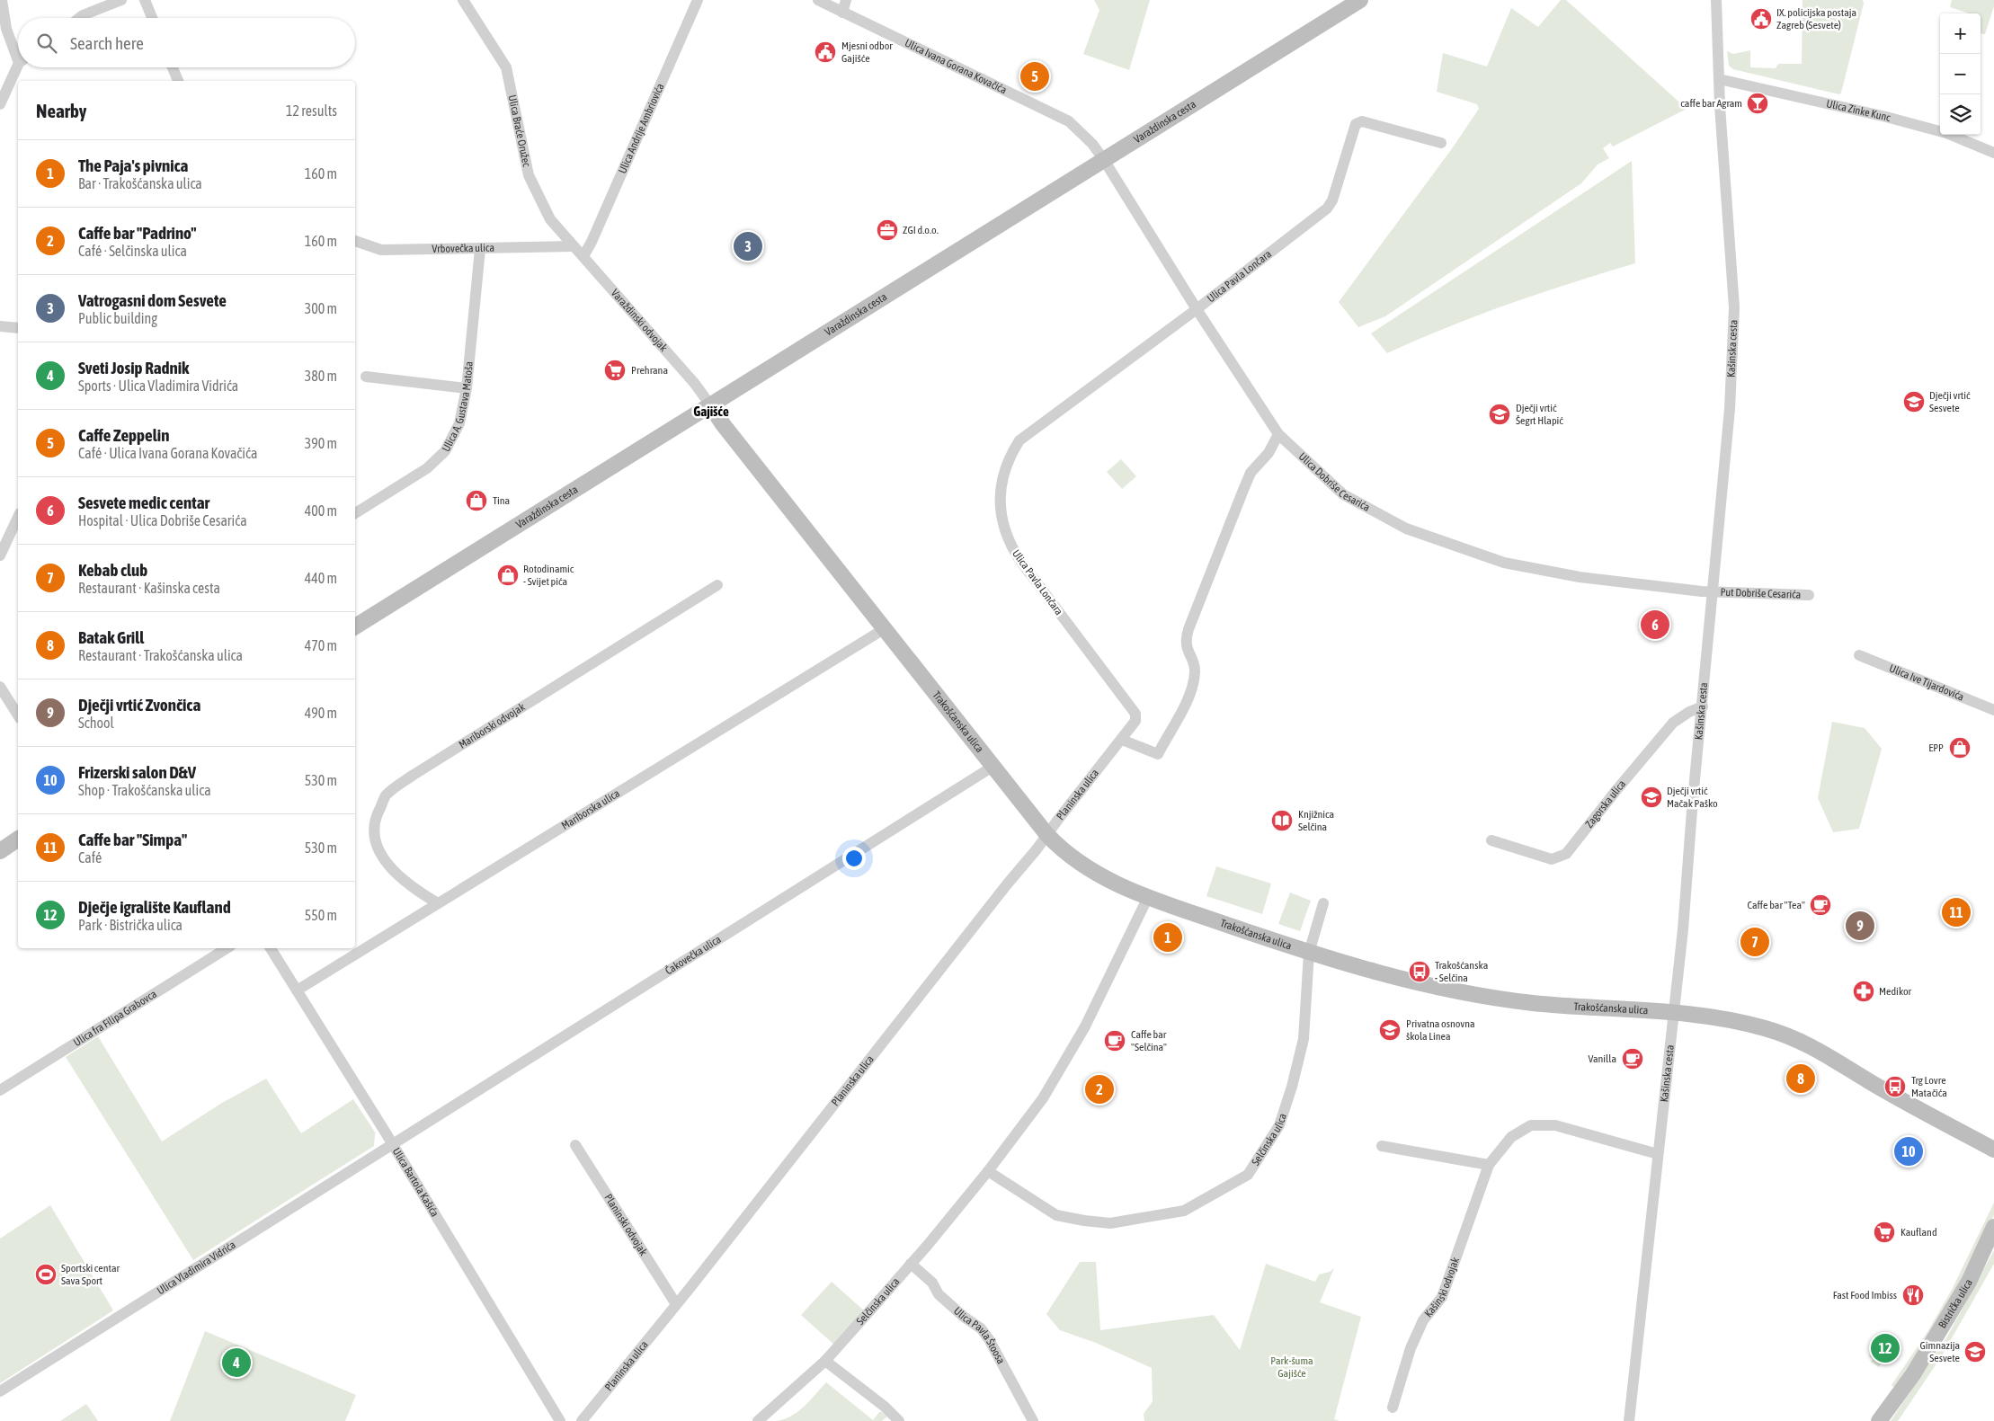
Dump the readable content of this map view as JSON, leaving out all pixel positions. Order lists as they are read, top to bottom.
{
  "streets": {
    "street": [
      "Ulica Ivana Gorana Kovačića",
      "Ulica Zinke Kunc",
      "Varaždinska cesta",
      "Ulica Andrije Ambriovića",
      "Ulica Braće Oružec",
      "Vrbovečka ulica",
      "Ulica Pavla Lončara",
      "Varaždinski odvojak",
      "Kašinska cesta",
      "Ulica A. Gustava Matoša",
      "Ulica Dobriše Cesarića",
      "Put Dobriše Cesarića",
      "Ulica Ive Tijardovića",
      "Trakošćanska ulica",
      "Mariborski odvojak",
      "Planinska ulica",
      "Zagorska ulica",
      "Mariborska ulica",
      "Čakovečka ulica",
      "Ulica fra Filipa Grabovca",
      "Selčinska ulica",
      "Ulica Bartola Kašića",
      "Planinski odvojak",
      "Ulica Vladimira Vidrića",
      "Kašinski odvojak",
      "Bistrička ulica",
      "Ulica Pavla Štoosa"
    ]
  },
  "crossings": [
    ["Ulica Ivana Gorana Kovačića", "Varaždinska cesta"],
    ["Ulica Ivana Gorana Kovačića", "Ulica Dobriše Cesarića"],
    ["Ulica Zinke Kunc", "Kašinska cesta"],
    ["Varaždinska cesta", "Varaždinski odvojak"],
    ["Varaždinska cesta", "Ulica Dobriše Cesarića"],
    ["Varaždinska cesta", "Trakošćanska ulica"],
    ["Ulica Andrije Ambriovića", "Ulica Braće Oružec"],
    ["Ulica Andrije Ambriovića", "Varaždinski odvojak"],
    ["Ulica Braće Oružec", "Vrbovečka ulica"],
    ["Ulica Braće Oružec", "Varaždinski odvojak"],
    ["Vrbovečka ulica", "Ulica A. Gustava Matoša"],
    ["Ulica Pavla Lončara", "Ulica Dobriše Cesarića"],
    ["Ulica Pavla Lončara", "Planinska ulica"],
    ["Varaždinski odvojak", "Trakošćanska ulica"],
    ["Kašinska cesta", "Ulica Dobriše Cesarića"],
    ["Kašinska cesta", "Put Dobriše Cesarića"],
    ["Kašinska cesta", "Trakošćanska ulica"],
    ["Kašinska cesta", "Zagorska ulica"],
    ["Kašinska cesta", "Kašinski odvojak"],
    ["Ulica Dobriše Cesarića", "Put Dobriše Cesarića"],
    ["Trakošćanska ulica", "Planinska ulica"],
    ["Trakošćanska ulica", "Mariborska ulica"],
    ["Trakošćanska ulica", "Čakovečka ulica"],
    ["Trakošćanska ulica", "Selčinska ulica"],
    ["Mariborski odvojak", "Mariborska ulica"],
    ["Planinska ulica", "Planinski odvojak"],
    ["Mariborska ulica", "Ulica Bartola Kašića"],
    ["Čakovečka ulica", "Ulica Bartola Kašića"],
    ["Čakovečka ulica", "Ulica Vladimira Vidrića"],
    ["Selčinska ulica", "Ulica Pavla Štoosa"],
    ["Ulica Bartola Kašića", "Ulica Vladimira Vidrića"]
  ],
  "districts": ["Gajišće"],
  "parks": ["Park-šuma Gajišće"],
  "places": {
    "public building": ["IX. policijska postaja Zagreb (Sesvete)", "Mjesni odbor Gajišće"],
    "bar": ["caffe bar Agram"],
    "office": ["ZGI d.o.o."],
    "supermarket": ["Prehrana", "Kaufland"],
    "school or university": [
      "Dječji vrtić Sesvete",
      "Dječji vrtić Šegrt Hlapić",
      "Dječji vrtić Mačak Paško",
      "Privatna osnovna škola Linea",
      "Gimnazija Sesvete"
    ],
    "shop": ["Tina", "Rotodinamic - Svijet pića", "EPP"],
    "library": ["Knjižnica Selčina"],
    "cafe": ["Caffe bar \"Tea\"", "Caffe bar \"Selčina\"", "Vanilla"],
    "bus stop": ["Trakošćanska - Selčina", "Trg Lovre Matačića"],
    "pharmacy": ["Medikor"],
    "sports": ["Sportski centar Sava Sport"],
    "restaurant": ["Fast Food Imbiss"]
  },
  "page": {
    "map_buttons": ["+", "−"],
    "search": "Search here",
    "pins": [
      "5",
      "3",
      "6",
      "11",
      "9",
      "1",
      "7",
      "8",
      "2",
      "10",
      "12",
      "4"
    ],
    "heading": ["Nearby", "12 results"],
    "list": [
      {
        "mark": "1",
        "name": "The Paja's pivnica",
        "note": "Bar · Trakošćanska ulica",
        "value": "160 m"
      },
      {
        "mark": "2",
        "name": "Caffe bar \"Padrino\"",
        "note": "Café · Selčinska ulica",
        "value": "160 m"
      },
      {
        "mark": "3",
        "name": "Vatrogasni dom Sesvete",
        "note": "Public building",
        "value": "300 m"
      },
      {
        "mark": "4",
        "name": "Sveti Josip Radnik",
        "note": "Sports · Ulica Vladimira Vidrića",
        "value": "380 m"
      },
      {
        "mark": "5",
        "name": "Caffe Zeppelin",
        "note": "Café · Ulica Ivana Gorana Kovačića",
        "value": "390 m"
      },
      {
        "mark": "6",
        "name": "Sesvete medic centar",
        "note": "Hospital · Ulica Dobriše Cesarića",
        "value": "400 m"
      },
      {
        "mark": "7",
        "name": "Kebab club",
        "note": "Restaurant · Kašinska cesta",
        "value": "440 m"
      },
      {
        "mark": "8",
        "name": "Batak Grill",
        "note": "Restaurant · Trakošćanska ulica",
        "value": "470 m"
      },
      {
        "mark": "9",
        "name": "Dječji vrtić Zvončica",
        "note": "School",
        "value": "490 m"
      },
      {
        "mark": "10",
        "name": "Frizerski salon D&V",
        "note": "Shop · Trakošćanska ulica",
        "value": "530 m"
      },
      {
        "mark": "11",
        "name": "Caffe bar \"Simpa\"",
        "note": "Café",
        "value": "530 m"
      },
      {
        "mark": "12",
        "name": "Dječje igralište Kaufland",
        "note": "Park · Bistrička ulica",
        "value": "550 m"
      }
    ]
  }
}
